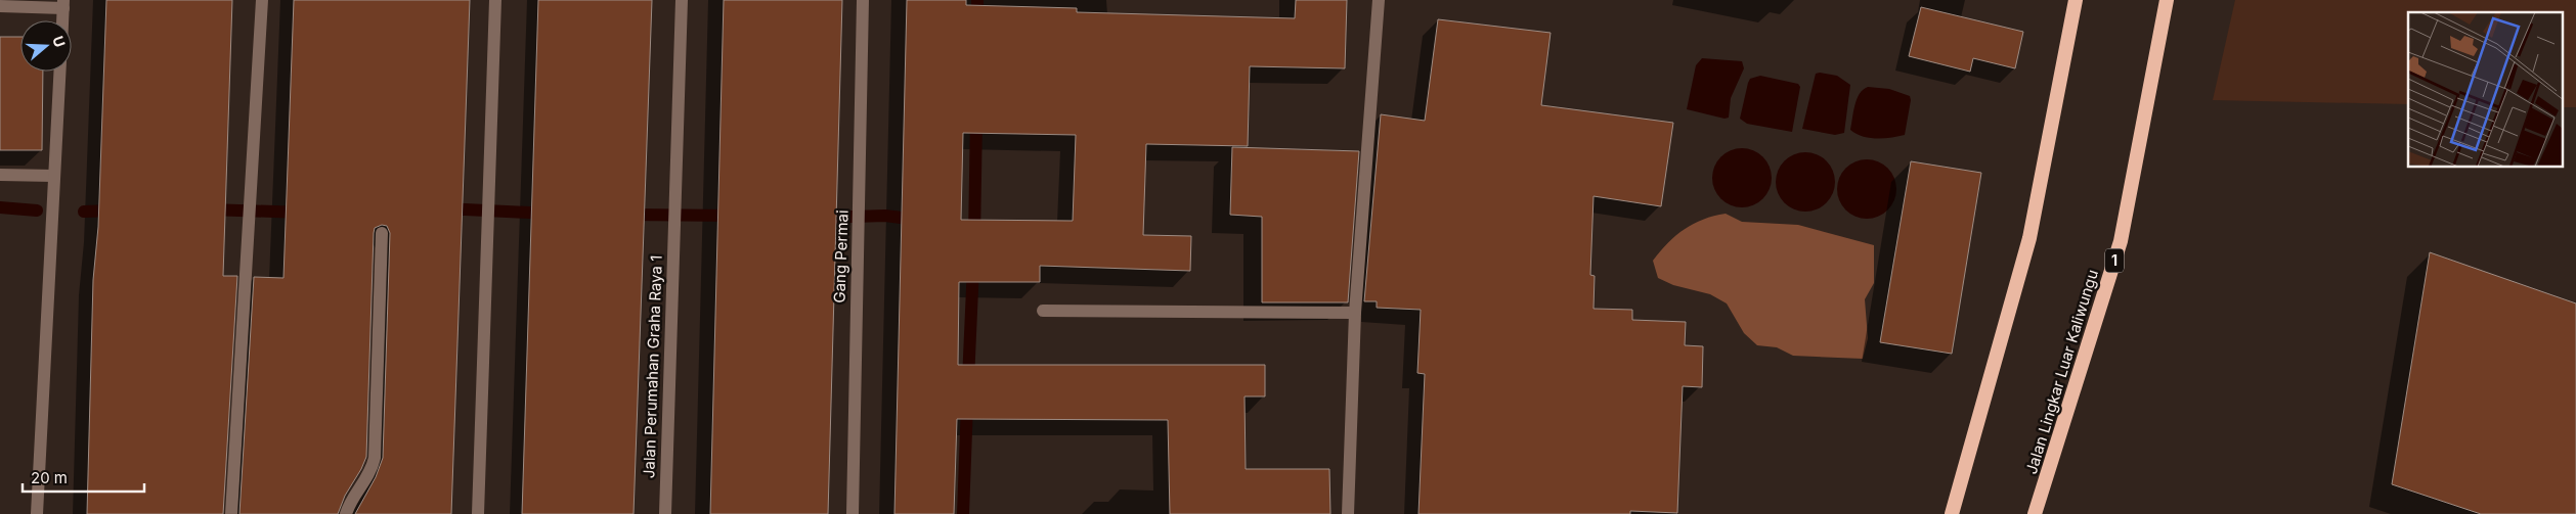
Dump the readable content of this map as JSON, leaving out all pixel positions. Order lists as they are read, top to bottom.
{
  "streets": {
    "highway": ["1", "Jalan Lingkar Luar Kaliwungu"],
    "street": ["Gang Permai", "Jalan Perumahan Graha Raya 1"]
  },
  "scale_bar": "20 m",
  "north": "right"
}
